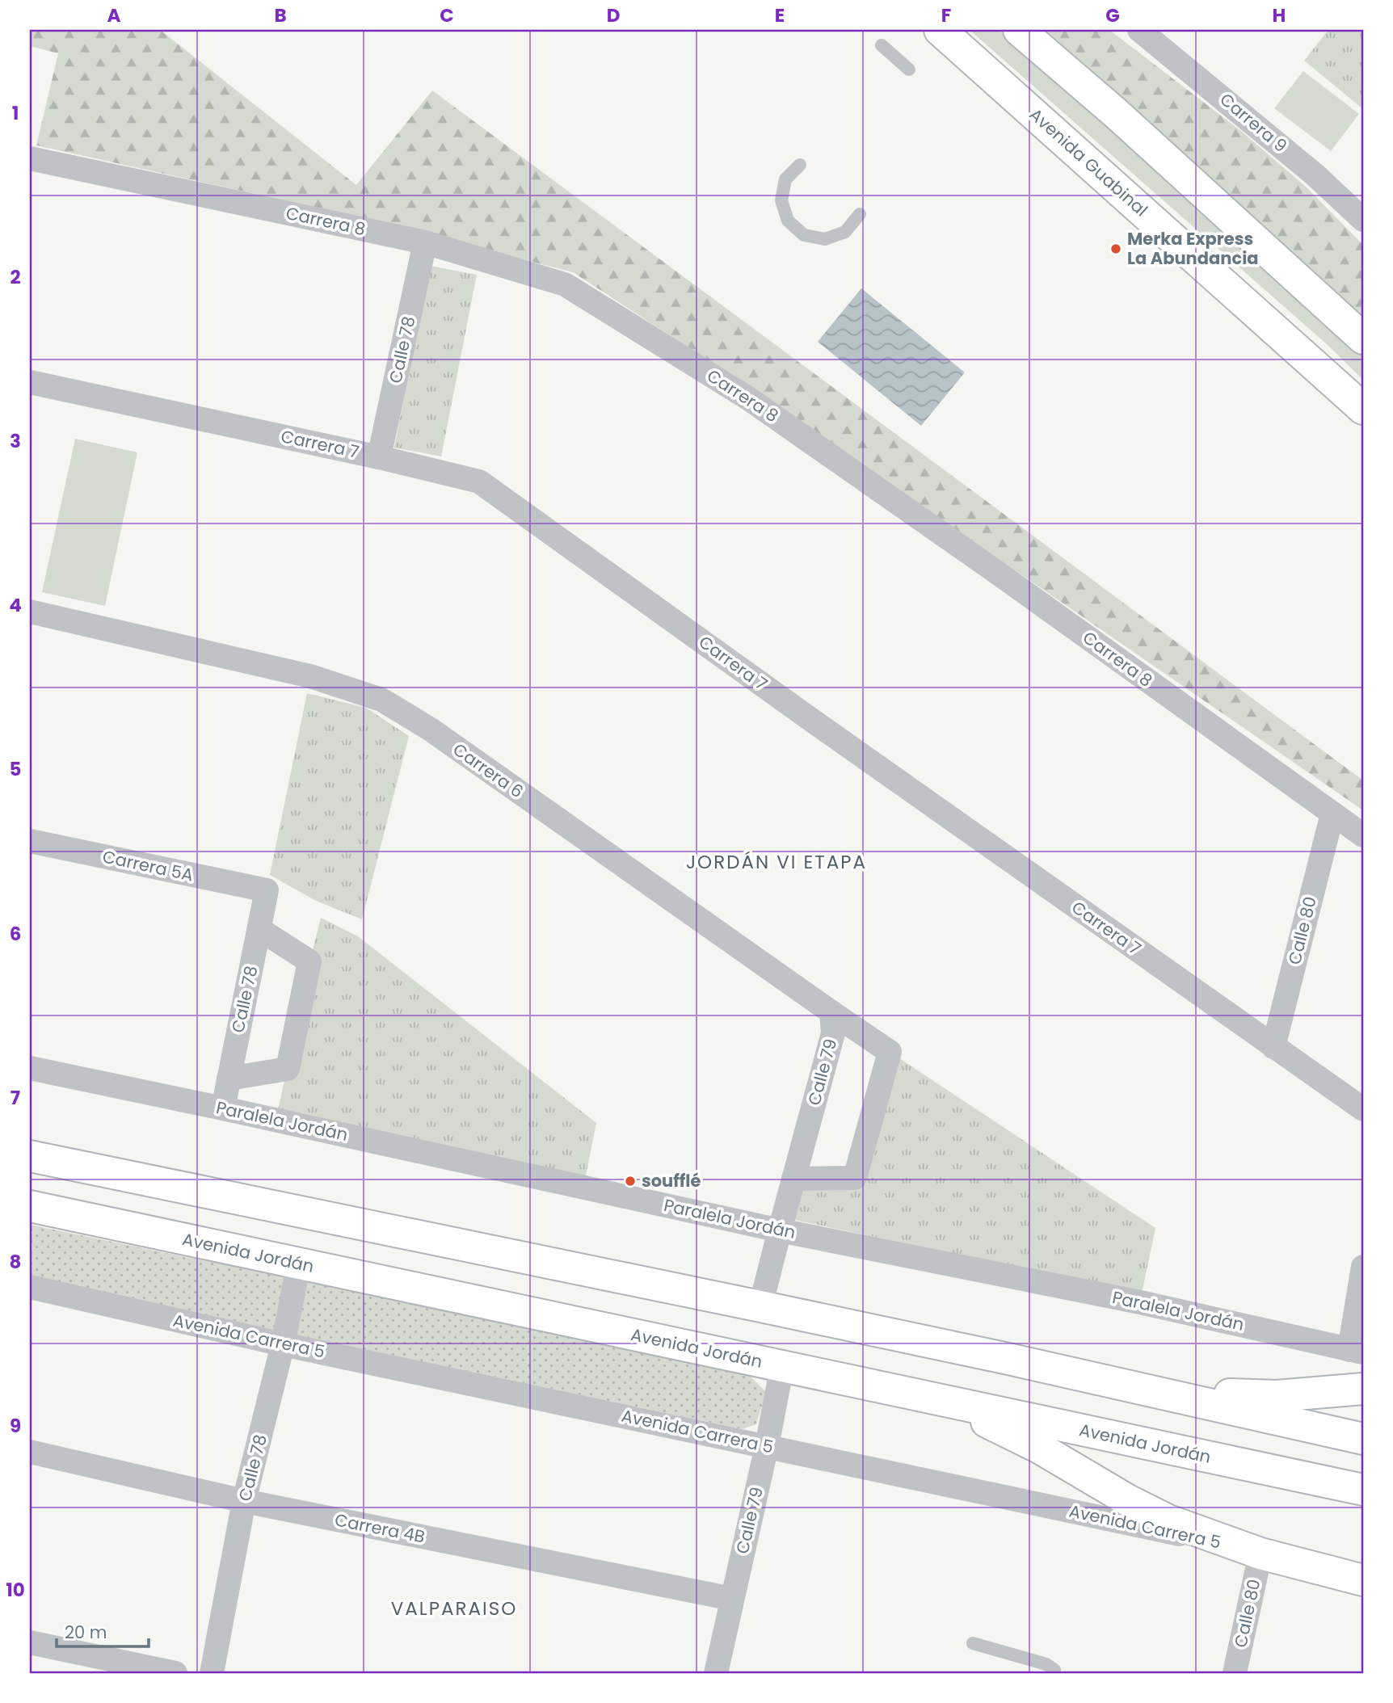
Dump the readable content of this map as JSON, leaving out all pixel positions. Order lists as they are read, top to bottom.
{
  "streets": {
    "main road": ["Avenida Guabinal", "Avenida Jordán", "Avenida Carrera 5"],
    "street": [
      "Carrera 9",
      "Carrera 8",
      "Calle 78",
      "Carrera 7",
      "Carrera 6",
      "Carrera 5A",
      "Calle 80",
      "Calle 79",
      "Paralela Jordán",
      "Carrera 4B"
    ]
  },
  "crossings": [
    ["Carrera 8", "Calle 78"],
    ["Carrera 8", "Calle 80"],
    ["Calle 78", "Carrera 7"],
    ["Calle 78", "Carrera 5A"],
    ["Calle 78", "Paralela Jordán"],
    ["Calle 78", "Avenida Jordán"],
    ["Calle 78", "Avenida Carrera 5"],
    ["Calle 78", "Carrera 4B"],
    ["Carrera 7", "Calle 80"],
    ["Carrera 6", "Calle 79"],
    ["Calle 80", "Avenida Carrera 5"],
    ["Calle 79", "Paralela Jordán"],
    ["Calle 79", "Avenida Jordán"],
    ["Calle 79", "Avenida Carrera 5"],
    ["Calle 79", "Carrera 4B"]
  ],
  "districts": ["JORDÁN VI ETAPA", "VALPARAISO"],
  "places": ["Merka Express La Abundancia", "soufflé"],
  "scale_bar": "20 m",
  "grid": {
    "columns": [
      "A",
      "B",
      "C",
      "D",
      "E",
      "F",
      "G",
      "H"
    ],
    "rows": [
      "1",
      "2",
      "3",
      "4",
      "5",
      "6",
      "7",
      "8",
      "9",
      "10"
    ]
  }
}
